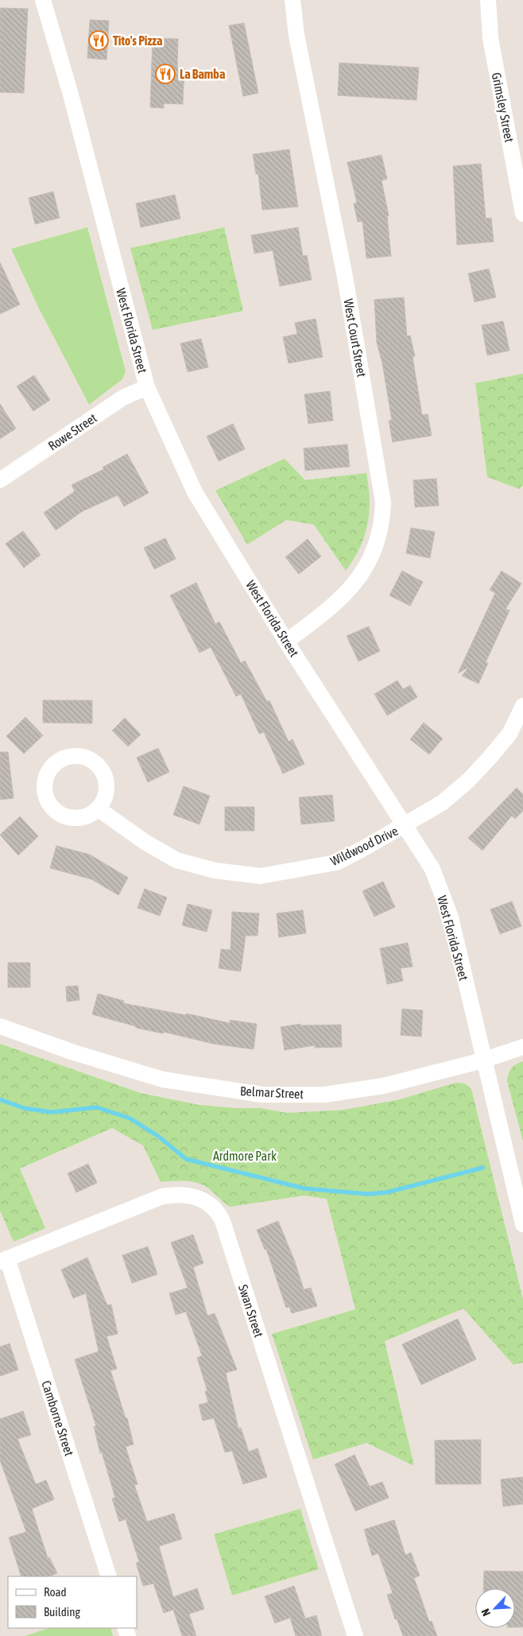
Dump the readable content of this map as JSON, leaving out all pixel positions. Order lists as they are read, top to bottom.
{
  "streets": {
    "street": [
      "Grimsley Street",
      "West Florida Street",
      "West Court Street",
      "Rowe Street",
      "Wildwood Drive",
      "Belmar Street",
      "Swan Street",
      "Camborne Street"
    ]
  },
  "crossings": [
    ["West Florida Street", "West Court Street"],
    ["West Florida Street", "Rowe Street"],
    ["West Florida Street", "Wildwood Drive"],
    ["West Florida Street", "Belmar Street"],
    ["Swan Street", "Camborne Street"]
  ],
  "parks": ["Ardmore Park"],
  "places": {
    "restaurant": ["Tito's Pizza", "La Bamba"]
  },
  "legend": ["Road", "Building"],
  "north": "bottom left"
}
